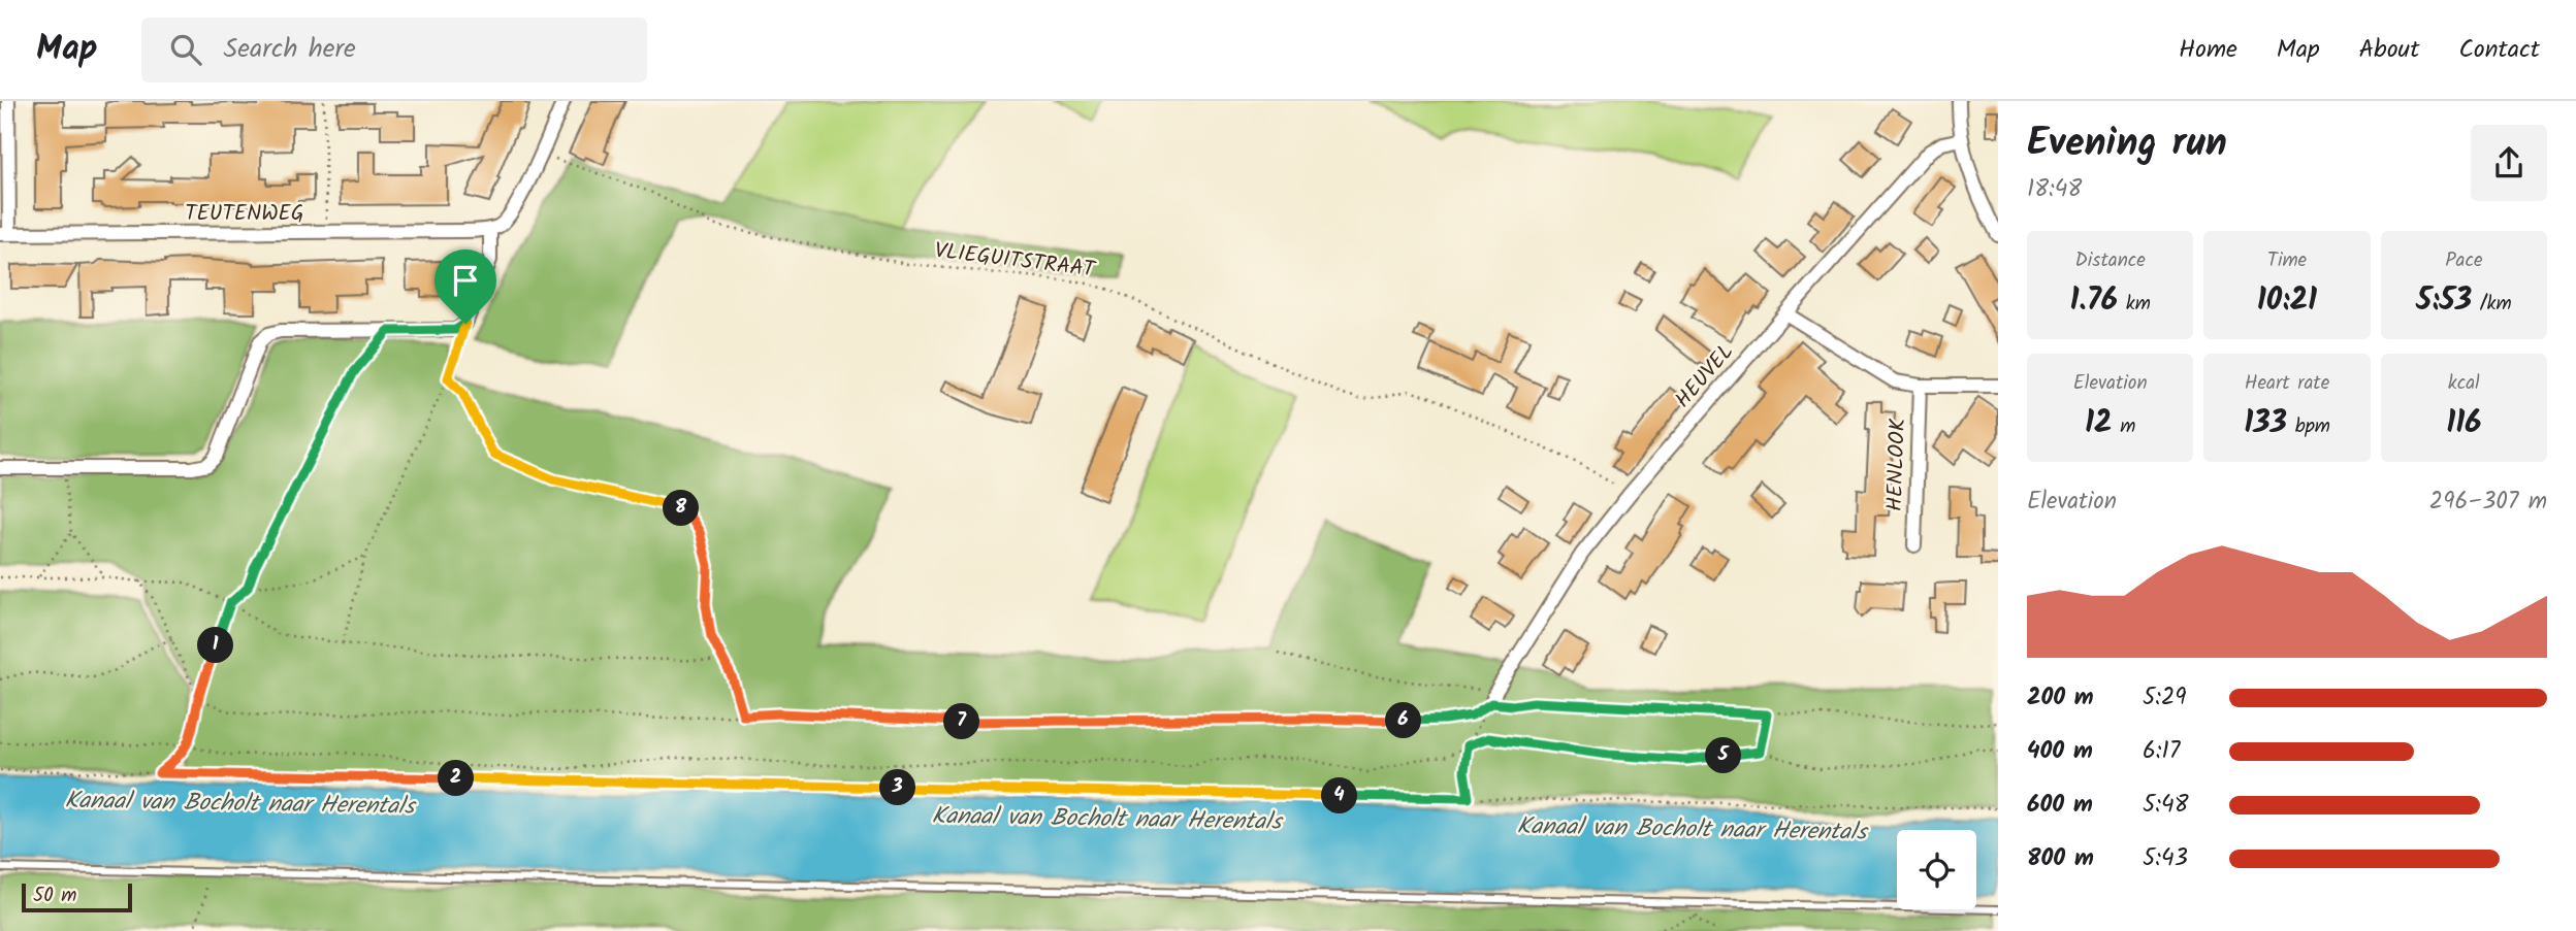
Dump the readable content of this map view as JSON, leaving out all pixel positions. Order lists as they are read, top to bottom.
{
  "streets": {
    "street": ["TEUTENWEG", "HEUVEL", "HENLOOK"],
    "path": ["VLIEGUITSTRAAT"]
  },
  "crossings": [
    ["VLIEGUITSTRAAT", "HEUVEL"]
  ],
  "water": ["Kanaal van Bocholt naar Herentals"],
  "scale_bar": "50 m",
  "page": {
    "header": "Map",
    "search": "Search here",
    "nav": [
      "Home",
      "Map",
      "About",
      "Contact"
    ],
    "heading": ["Evening run", "18:48"],
    "stats": [
      ["Distance", "1.76 km"],
      ["Time", "10:21"],
      ["Pace", "5:53 /km"],
      ["Elevation", "12 m"],
      ["Heart rate", "133 bpm"],
      ["kcal", "116"]
    ],
    "chart": ["Elevation", "296–307 m"],
    "pins": [
      "8",
      "1",
      "6",
      "7",
      "5",
      "2",
      "3",
      "4"
    ],
    "list": [
      {
        "name": "200 m",
        "note": "5:29"
      },
      {
        "name": "400 m",
        "note": "6:17"
      },
      {
        "name": "600 m",
        "note": "5:48"
      },
      {
        "name": "800 m",
        "note": "5:43"
      }
    ],
    "scale": "50 m"
  }
}
